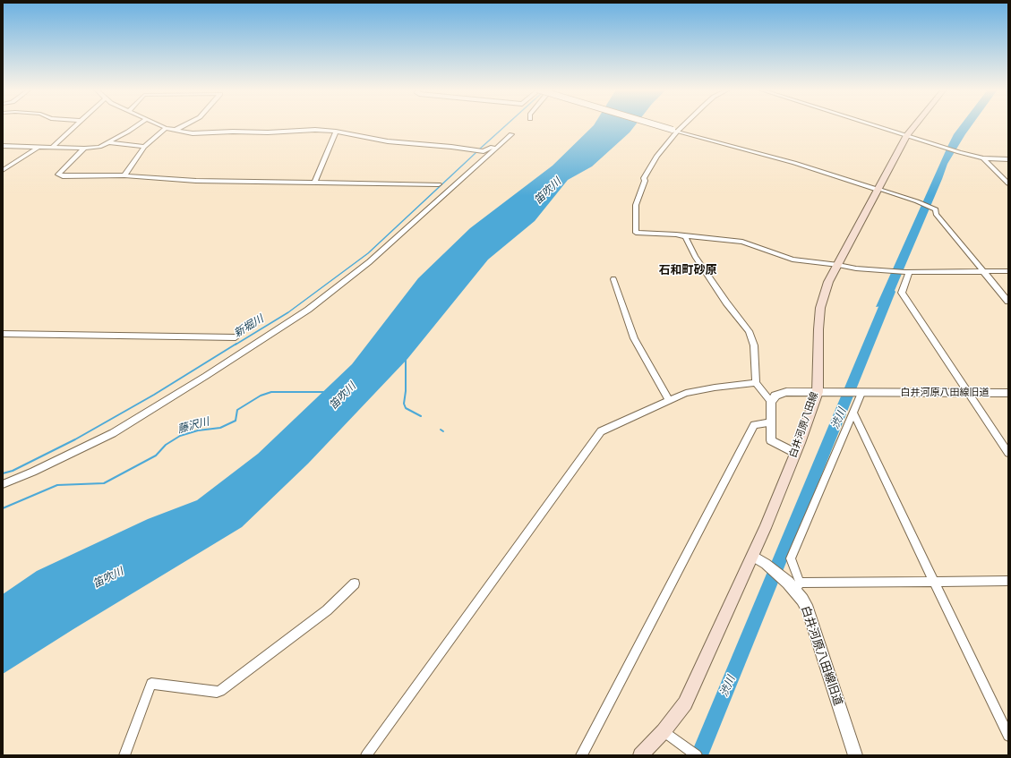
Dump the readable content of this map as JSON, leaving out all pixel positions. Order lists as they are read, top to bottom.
{
  "streets": {
    "main road": ["白井河原八田線"],
    "street": ["白井河原八田線旧道"]
  },
  "crossings": [
    ["白井河原八田線旧道", "白井河原八田線"]
  ],
  "districts": ["石和町砂原"],
  "water": [
    "笛吹川",
    "新堀川",
    "渋川",
    "藤沢川"
  ]
}
